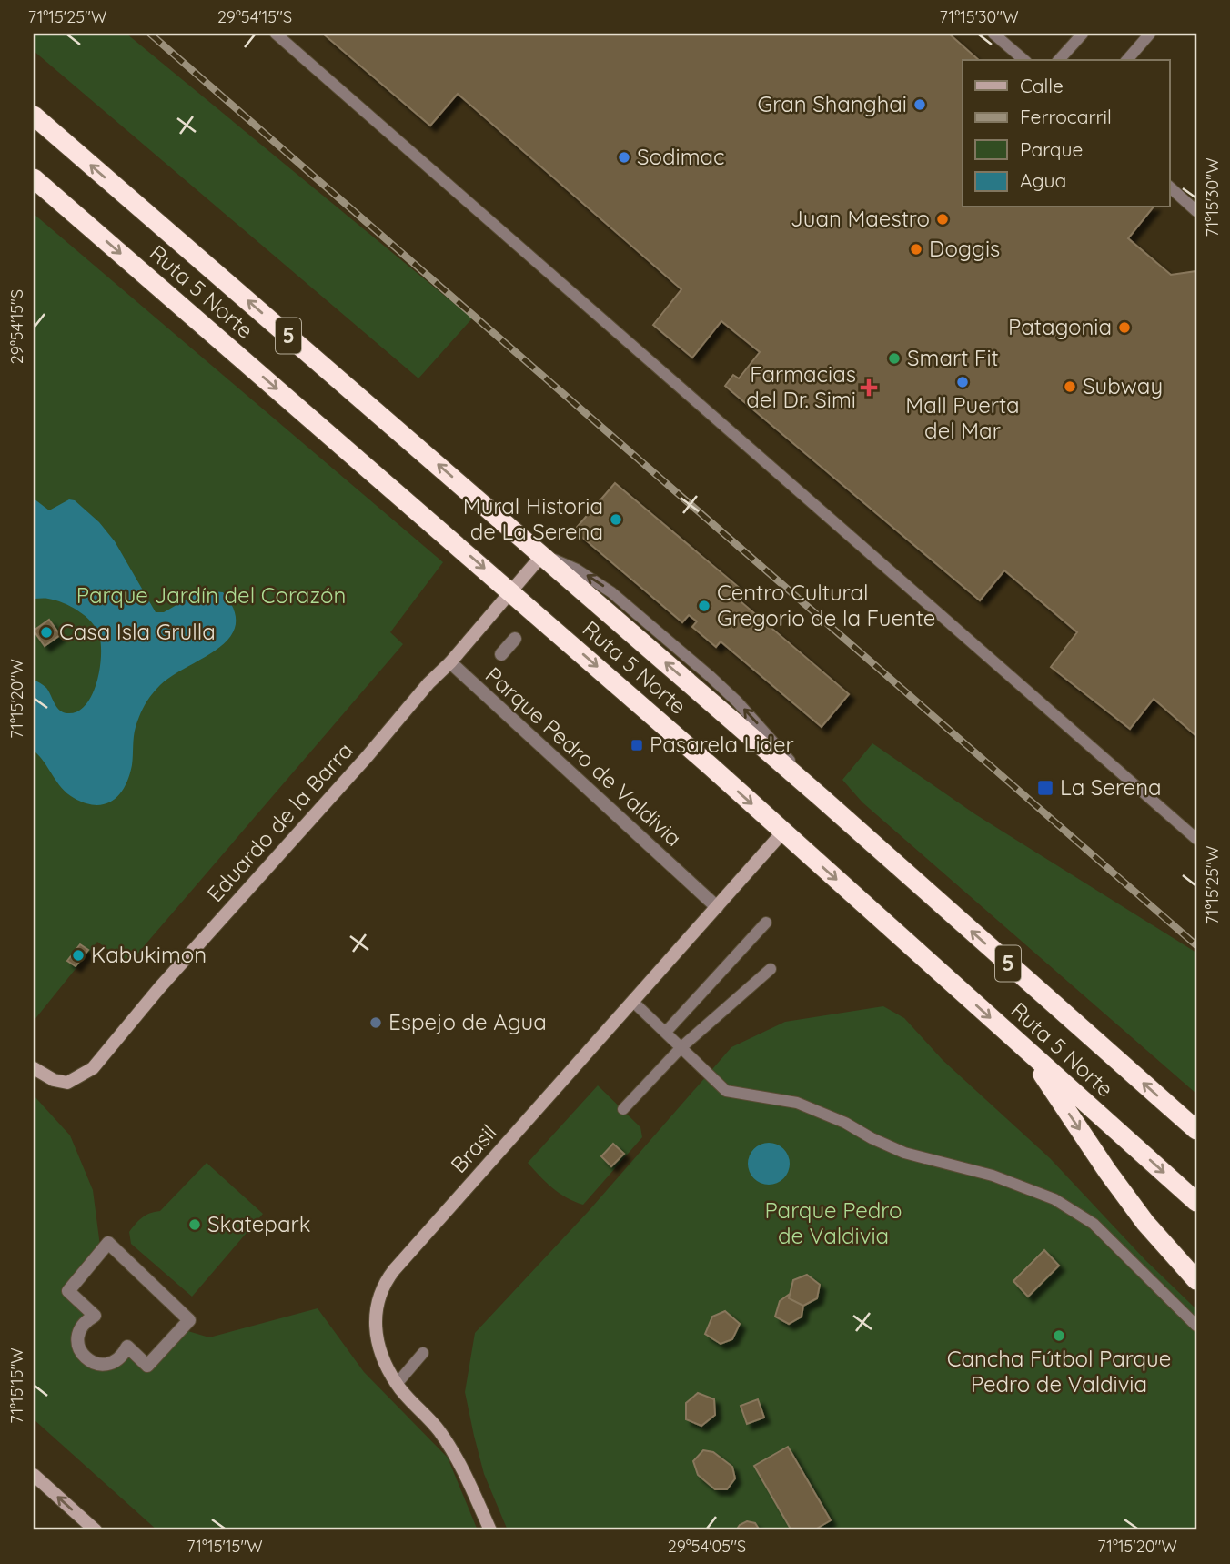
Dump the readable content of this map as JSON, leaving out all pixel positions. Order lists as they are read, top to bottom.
{
  "streets": {
    "highway": ["Ruta 5 Norte", "5"],
    "street": ["Parque Pedro de Valdivia", "Eduardo de la Barra", "Brasil"]
  },
  "crossings": [
    ["Ruta 5 Norte", "Eduardo de la Barra"],
    ["Ruta 5 Norte", "Brasil"],
    ["Parque Pedro de Valdivia", "Eduardo de la Barra"],
    ["Parque Pedro de Valdivia", "Brasil"]
  ],
  "parks": ["Parque Jardín del Corazón", "Parque Pedro de Valdivia"],
  "places": {
    "other": [
      "Gran Shanghai",
      "Sodimac",
      "Juan Maestro",
      "Doggis",
      "Patagonia",
      "Smart Fit",
      "Mall Puerta del Mar",
      "Subway",
      "Mural Historia de La Serena",
      "Centro Cultural Gregorio de la Fuente",
      "Casa Isla Grulla",
      "Kabukimon",
      "Espejo de Agua",
      "Skatepark",
      "Cancha Fútbol Parque Pedro de Valdivia"
    ],
    "health": ["Farmacias del Dr. Simi"],
    "transit": ["Pasarela Lider", "La Serena"]
  },
  "legend": [
    "Calle",
    "Ferrocarril",
    "Parque",
    "Agua"
  ],
  "coordinates": [
    "71°15'25\"W",
    "29°54'15\"S",
    "71°15'30\"W",
    "71°15'20\"W",
    "71°15'15\"W",
    "29°54'05\"S"
  ]
}
